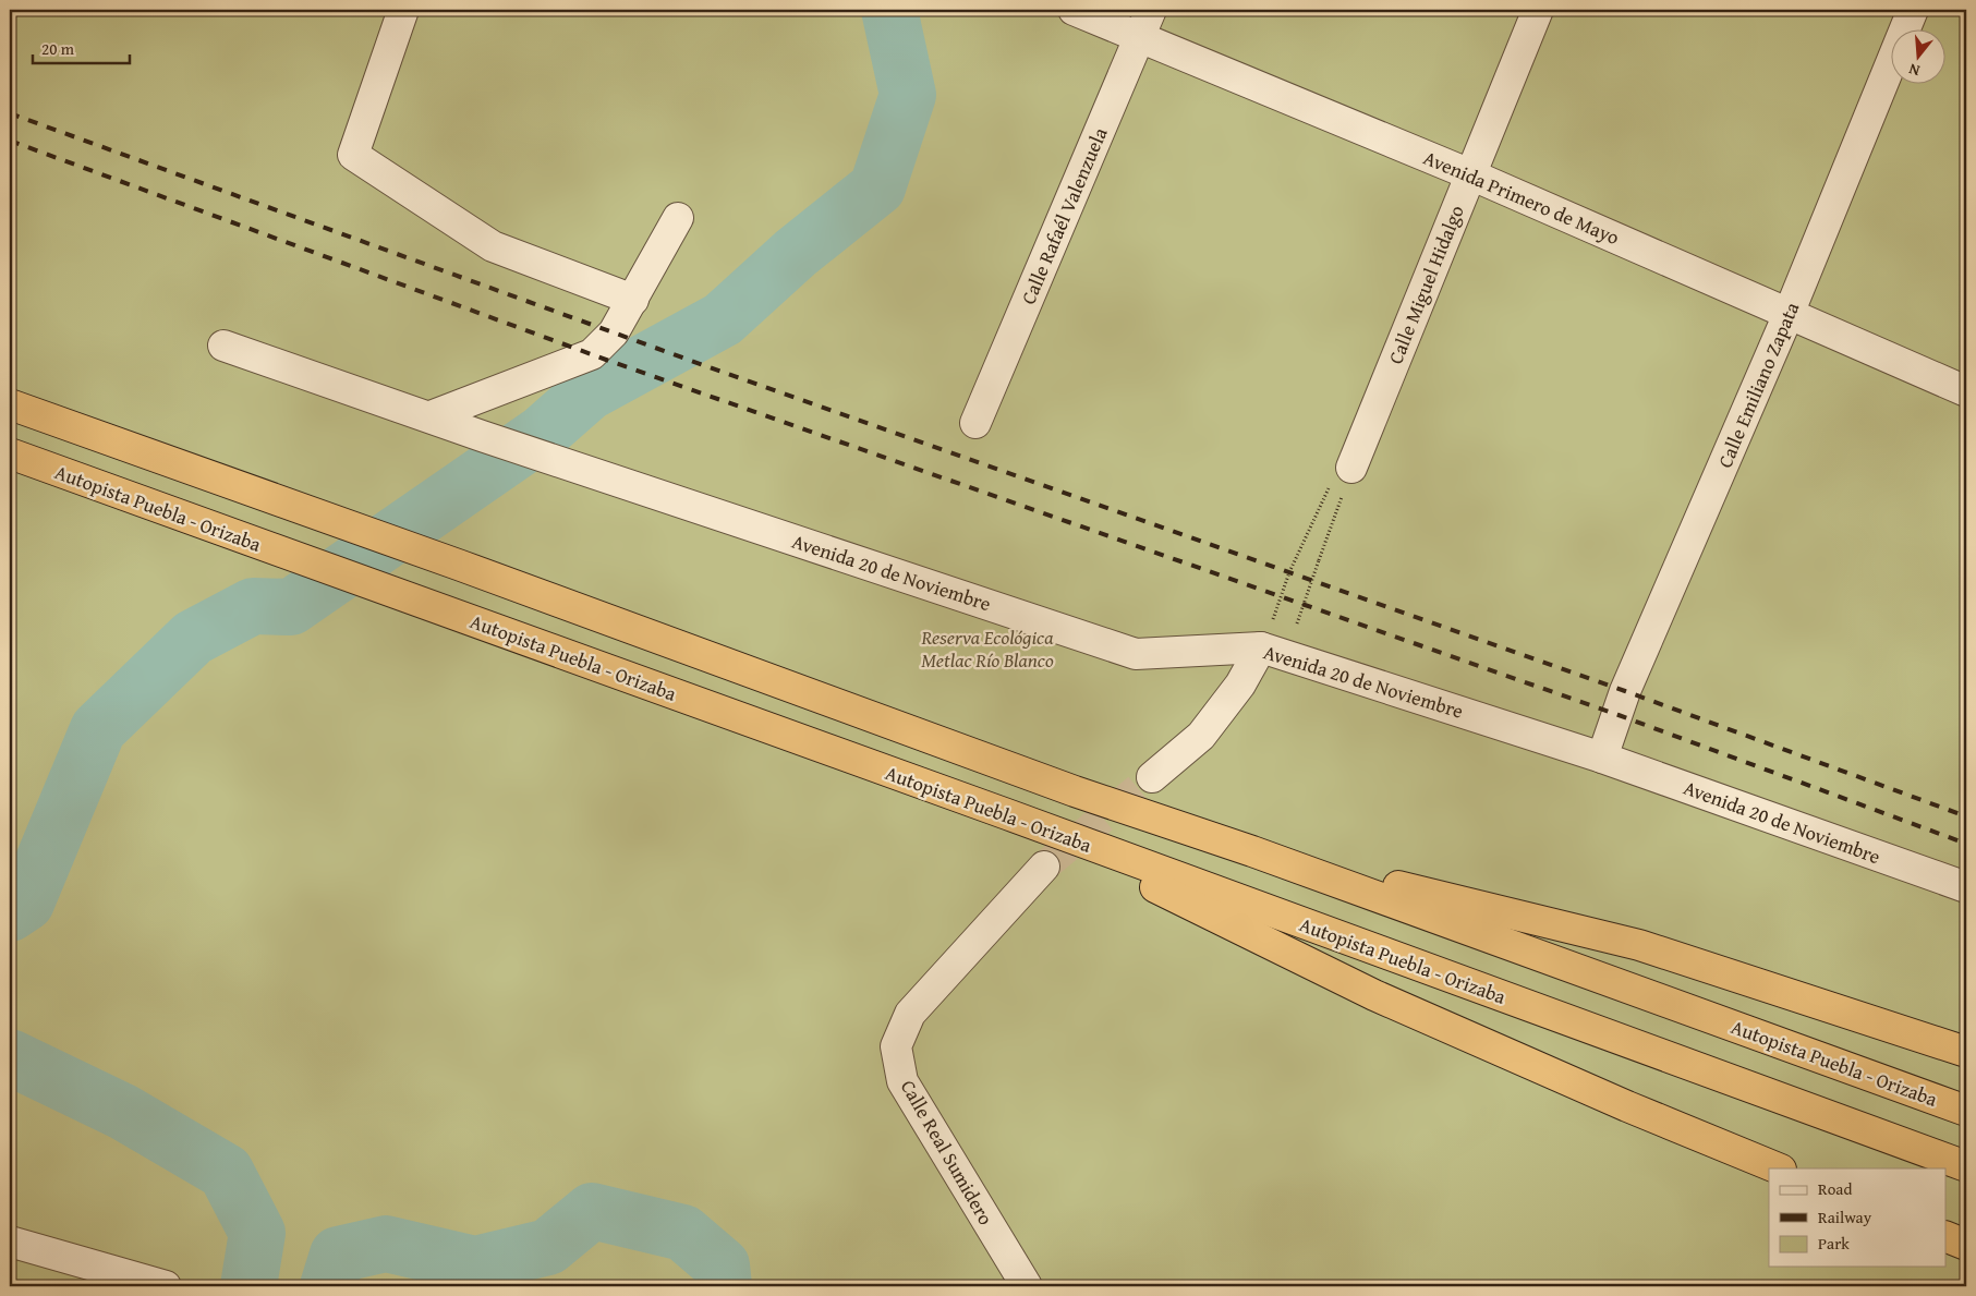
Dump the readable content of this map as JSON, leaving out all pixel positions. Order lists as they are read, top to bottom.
{
  "streets": {
    "highway": ["Autopista Puebla - Orizaba"],
    "street": [
      "Avenida Primero de Mayo",
      "Calle Rafaél Valenzuela",
      "Calle Miguel Hidalgo",
      "Calle Emiliano Zapata",
      "Avenida 20 de Noviembre",
      "Calle Real Sumidero"
    ]
  },
  "crossings": [
    ["Avenida Primero de Mayo", "Calle Rafaél Valenzuela"],
    ["Avenida Primero de Mayo", "Calle Miguel Hidalgo"],
    ["Avenida Primero de Mayo", "Calle Emiliano Zapata"],
    ["Calle Emiliano Zapata", "Avenida 20 de Noviembre"]
  ],
  "parks": ["Reserva Ecológica Metlac Río Blanco"],
  "legend": ["Road", "Railway", "Park"],
  "scale_bar": "20 m",
  "north": "bottom"
}
